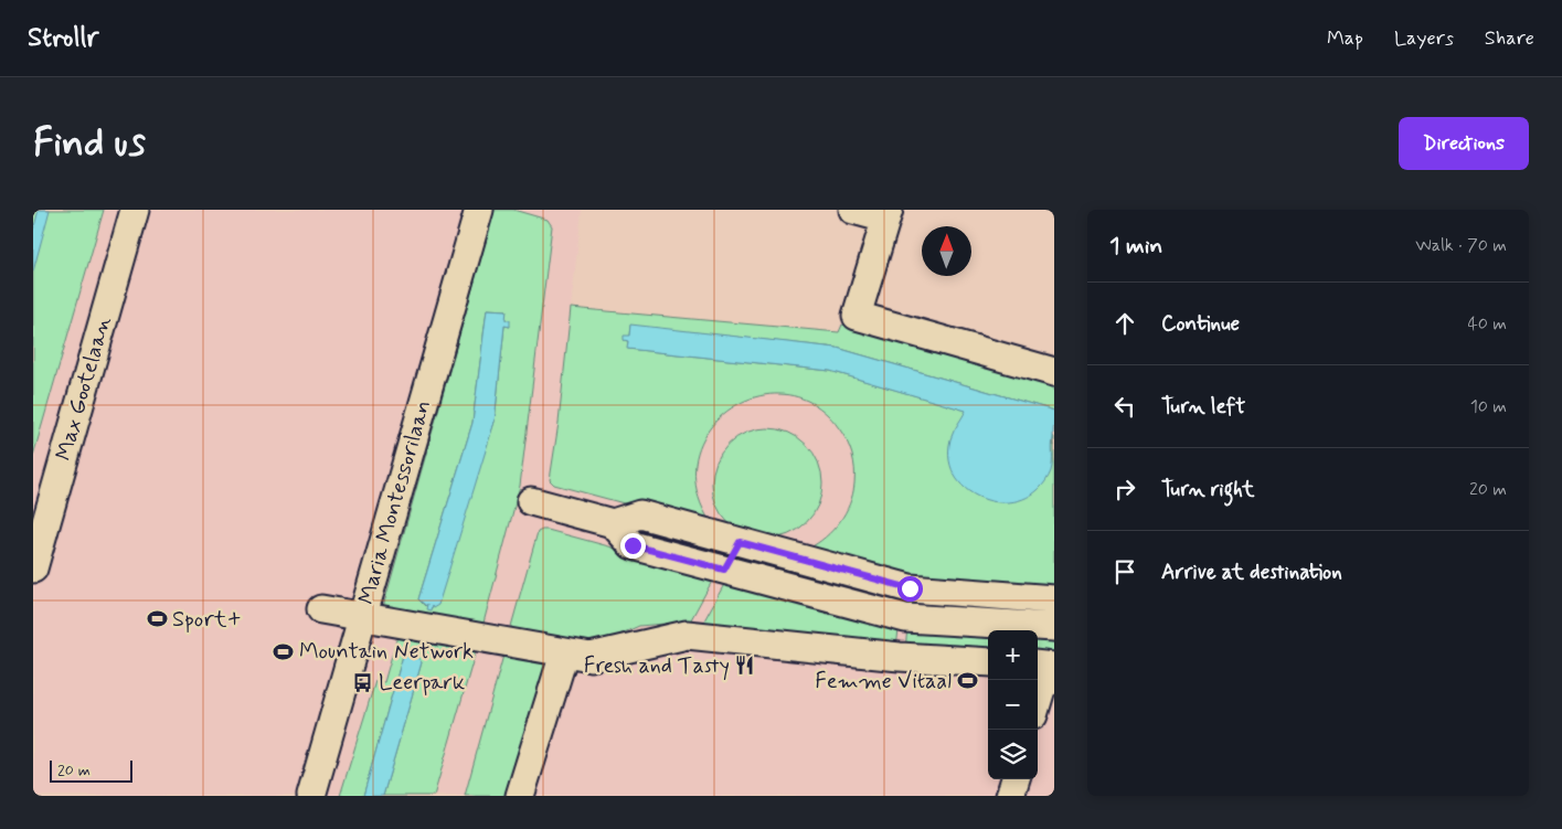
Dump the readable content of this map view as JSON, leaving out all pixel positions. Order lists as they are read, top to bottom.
{
  "streets": {
    "street": ["Max Gootelaan", "Maria Montessorilaan"]
  },
  "places": {
    "sports": ["Sport+", "Mountain Network", "Femme Vitaal"],
    "restaurant": ["Fresh and Tasty"],
    "bus stop": ["Leerpark"]
  },
  "scale_bar": "20 m",
  "north": "top",
  "page": {
    "header": "Strollr",
    "nav": ["Map", "Layers", "Share"],
    "buttons": "Directions",
    "title": "Find us",
    "heading": ["1 min", "Walk · 70 m"],
    "list": [
      ["Continue", "40 m"],
      ["Turn left", "10 m"],
      ["Turn right", "20 m"],
      "Arrive at destination"
    ],
    "map_buttons": ["+", "−"],
    "scale": "20 m"
  }
}
